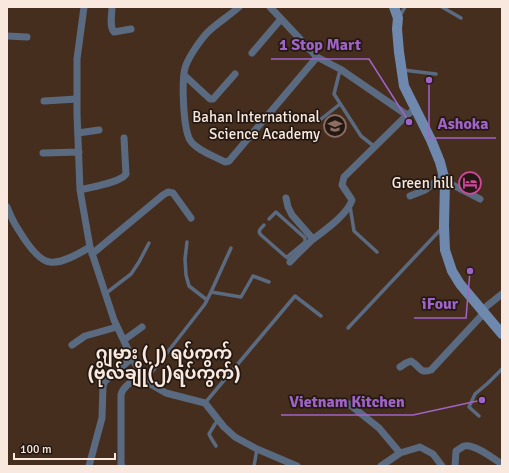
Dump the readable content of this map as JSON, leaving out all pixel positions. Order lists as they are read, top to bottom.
{
  "districts": ["ဂျမား (၂) ရပ်ကွက် (ဗိုလ်ချို(၂)ရပ်ကွက်)"],
  "places": {
    "other": [
      "Ashoka",
      "1 Stop Mart",
      "iFour",
      "Vietnam Kitchen"
    ],
    "school or university": ["Bahan International Science Academy"],
    "hotel": ["Green hill"]
  },
  "scale_bar": "100 m"
}
